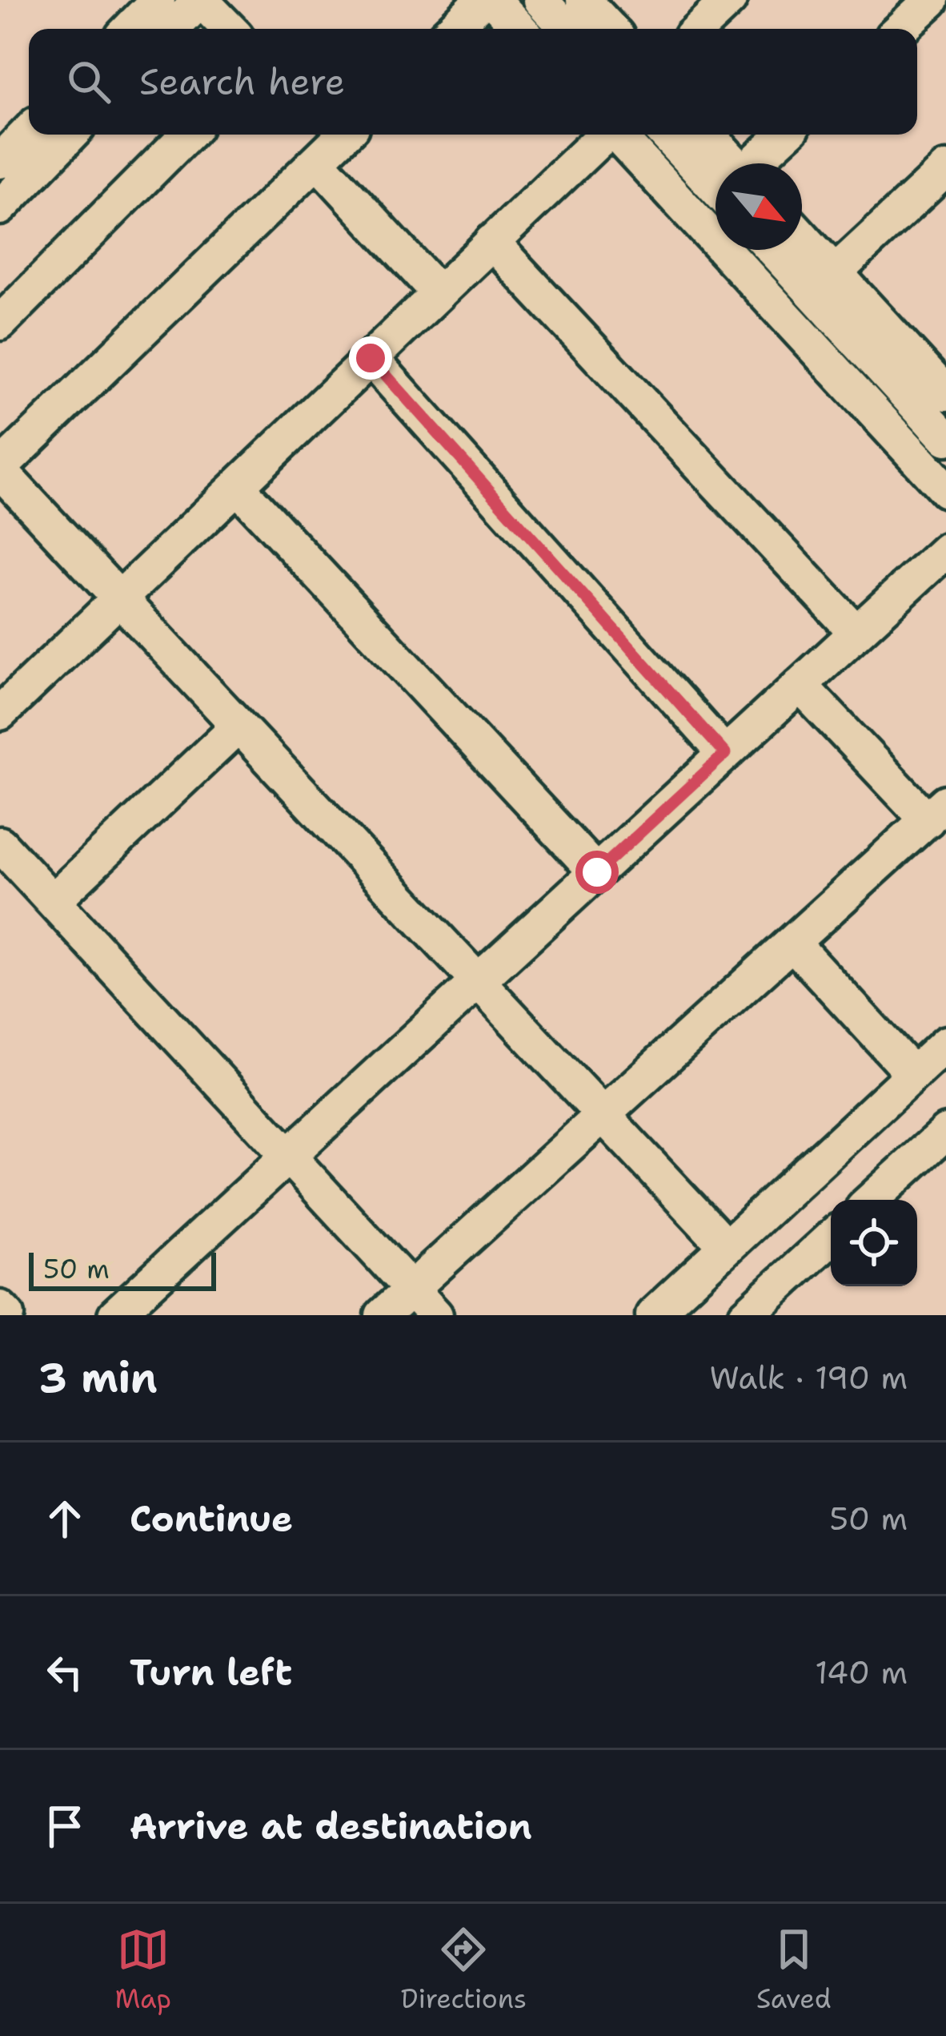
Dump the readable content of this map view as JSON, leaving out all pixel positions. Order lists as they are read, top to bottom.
{
  "scale_bar": "50 m",
  "north": "bottom right",
  "page": {
    "search": "Search here",
    "scale": "50 m",
    "heading": ["3 min", "Walk · 190 m"],
    "list": [
      ["Continue", "50 m"],
      ["Turn left", "140 m"],
      "Arrive at destination"
    ],
    "nav": ["Map", "Directions", "Saved"]
  }
}
